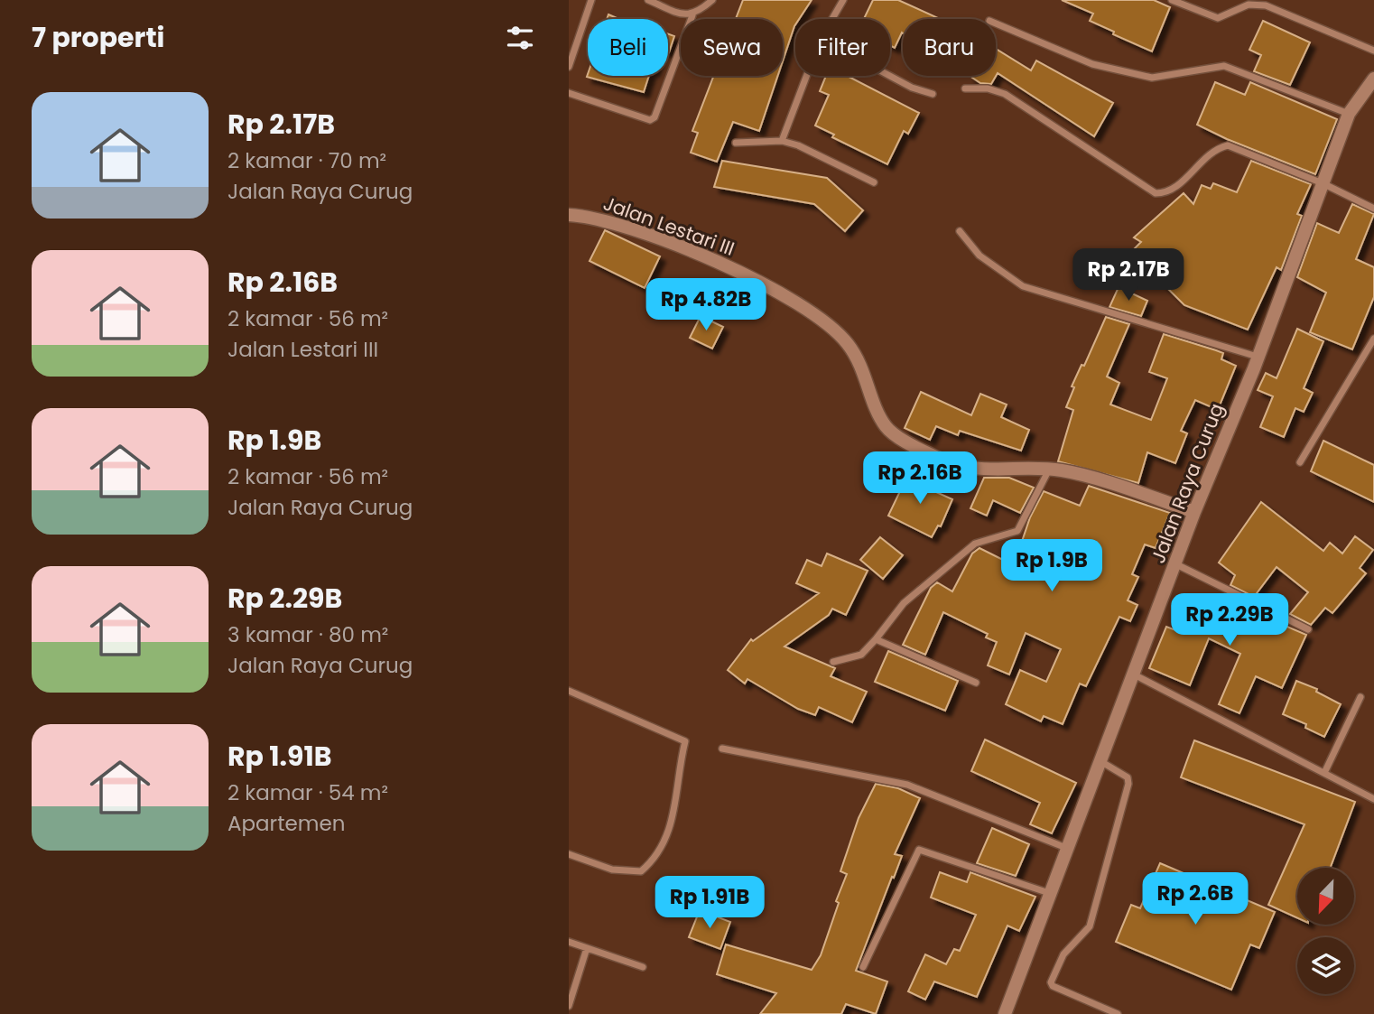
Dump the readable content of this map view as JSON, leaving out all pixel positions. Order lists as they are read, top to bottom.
{
  "streets": {
    "main road": ["Jalan Lestari III", "Jalan Raya Curug"]
  },
  "crossings": [
    ["Jalan Lestari III", "Jalan Raya Curug"]
  ],
  "north": "bottom left",
  "page": {
    "heading": "7 properti",
    "chip": [
      "Beli",
      "Sewa",
      "Filter",
      "Baru"
    ],
    "list": [
      {
        "name": "Rp 2.17B",
        "note": "2 kamar · 70 m² · Jalan Raya Curug"
      },
      {
        "name": "Rp 2.16B",
        "note": "2 kamar · 56 m² · Jalan Lestari III"
      },
      {
        "name": "Rp 1.9B",
        "note": "2 kamar · 56 m² · Jalan Raya Curug"
      },
      {
        "name": "Rp 2.29B",
        "note": "3 kamar · 80 m² · Jalan Raya Curug"
      },
      {
        "name": "Rp 1.91B",
        "note": "2 kamar · 54 m² · Apartemen"
      }
    ],
    "price": [
      "Rp 2.17B",
      "Rp 4.82B",
      "Rp 2.16B",
      "Rp 1.9B",
      "Rp 2.29B",
      "Rp 2.6B",
      "Rp 1.91B"
    ]
  }
}
